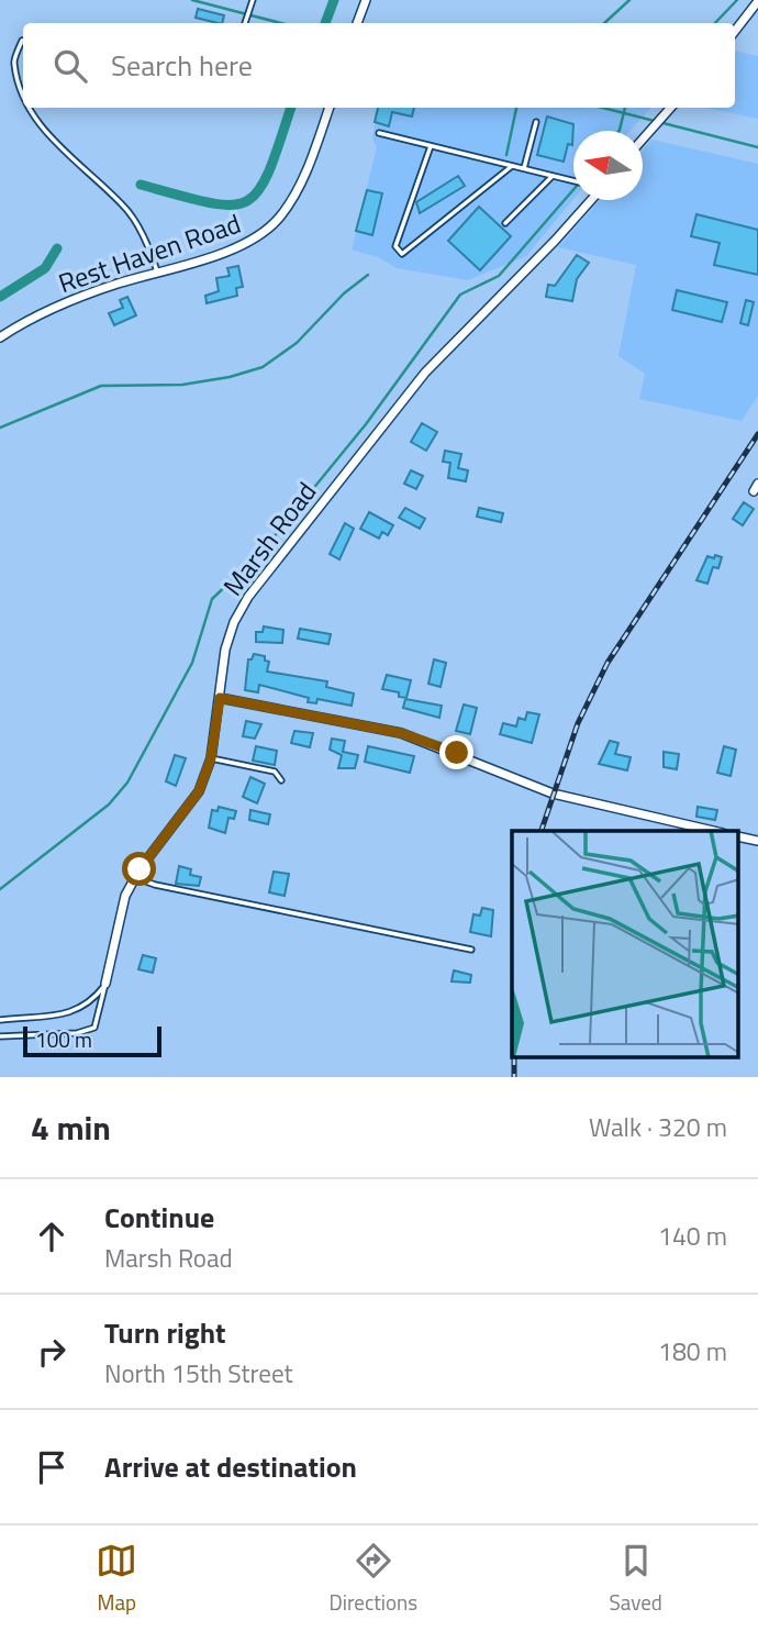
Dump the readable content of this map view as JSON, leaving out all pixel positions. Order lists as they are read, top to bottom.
{
  "streets": {
    "street": ["Rest Haven Road", "Marsh Road"]
  },
  "scale_bar": "100 m",
  "north": "left",
  "page": {
    "search": "Search here",
    "scale": "100 m",
    "heading": ["4 min", "Walk · 320 m"],
    "list": [
      ["Continue", "Marsh Road", "140 m"],
      ["Turn right", "North 15th Street", "180 m"],
      "Arrive at destination"
    ],
    "nav": ["Map", "Directions", "Saved"]
  }
}
